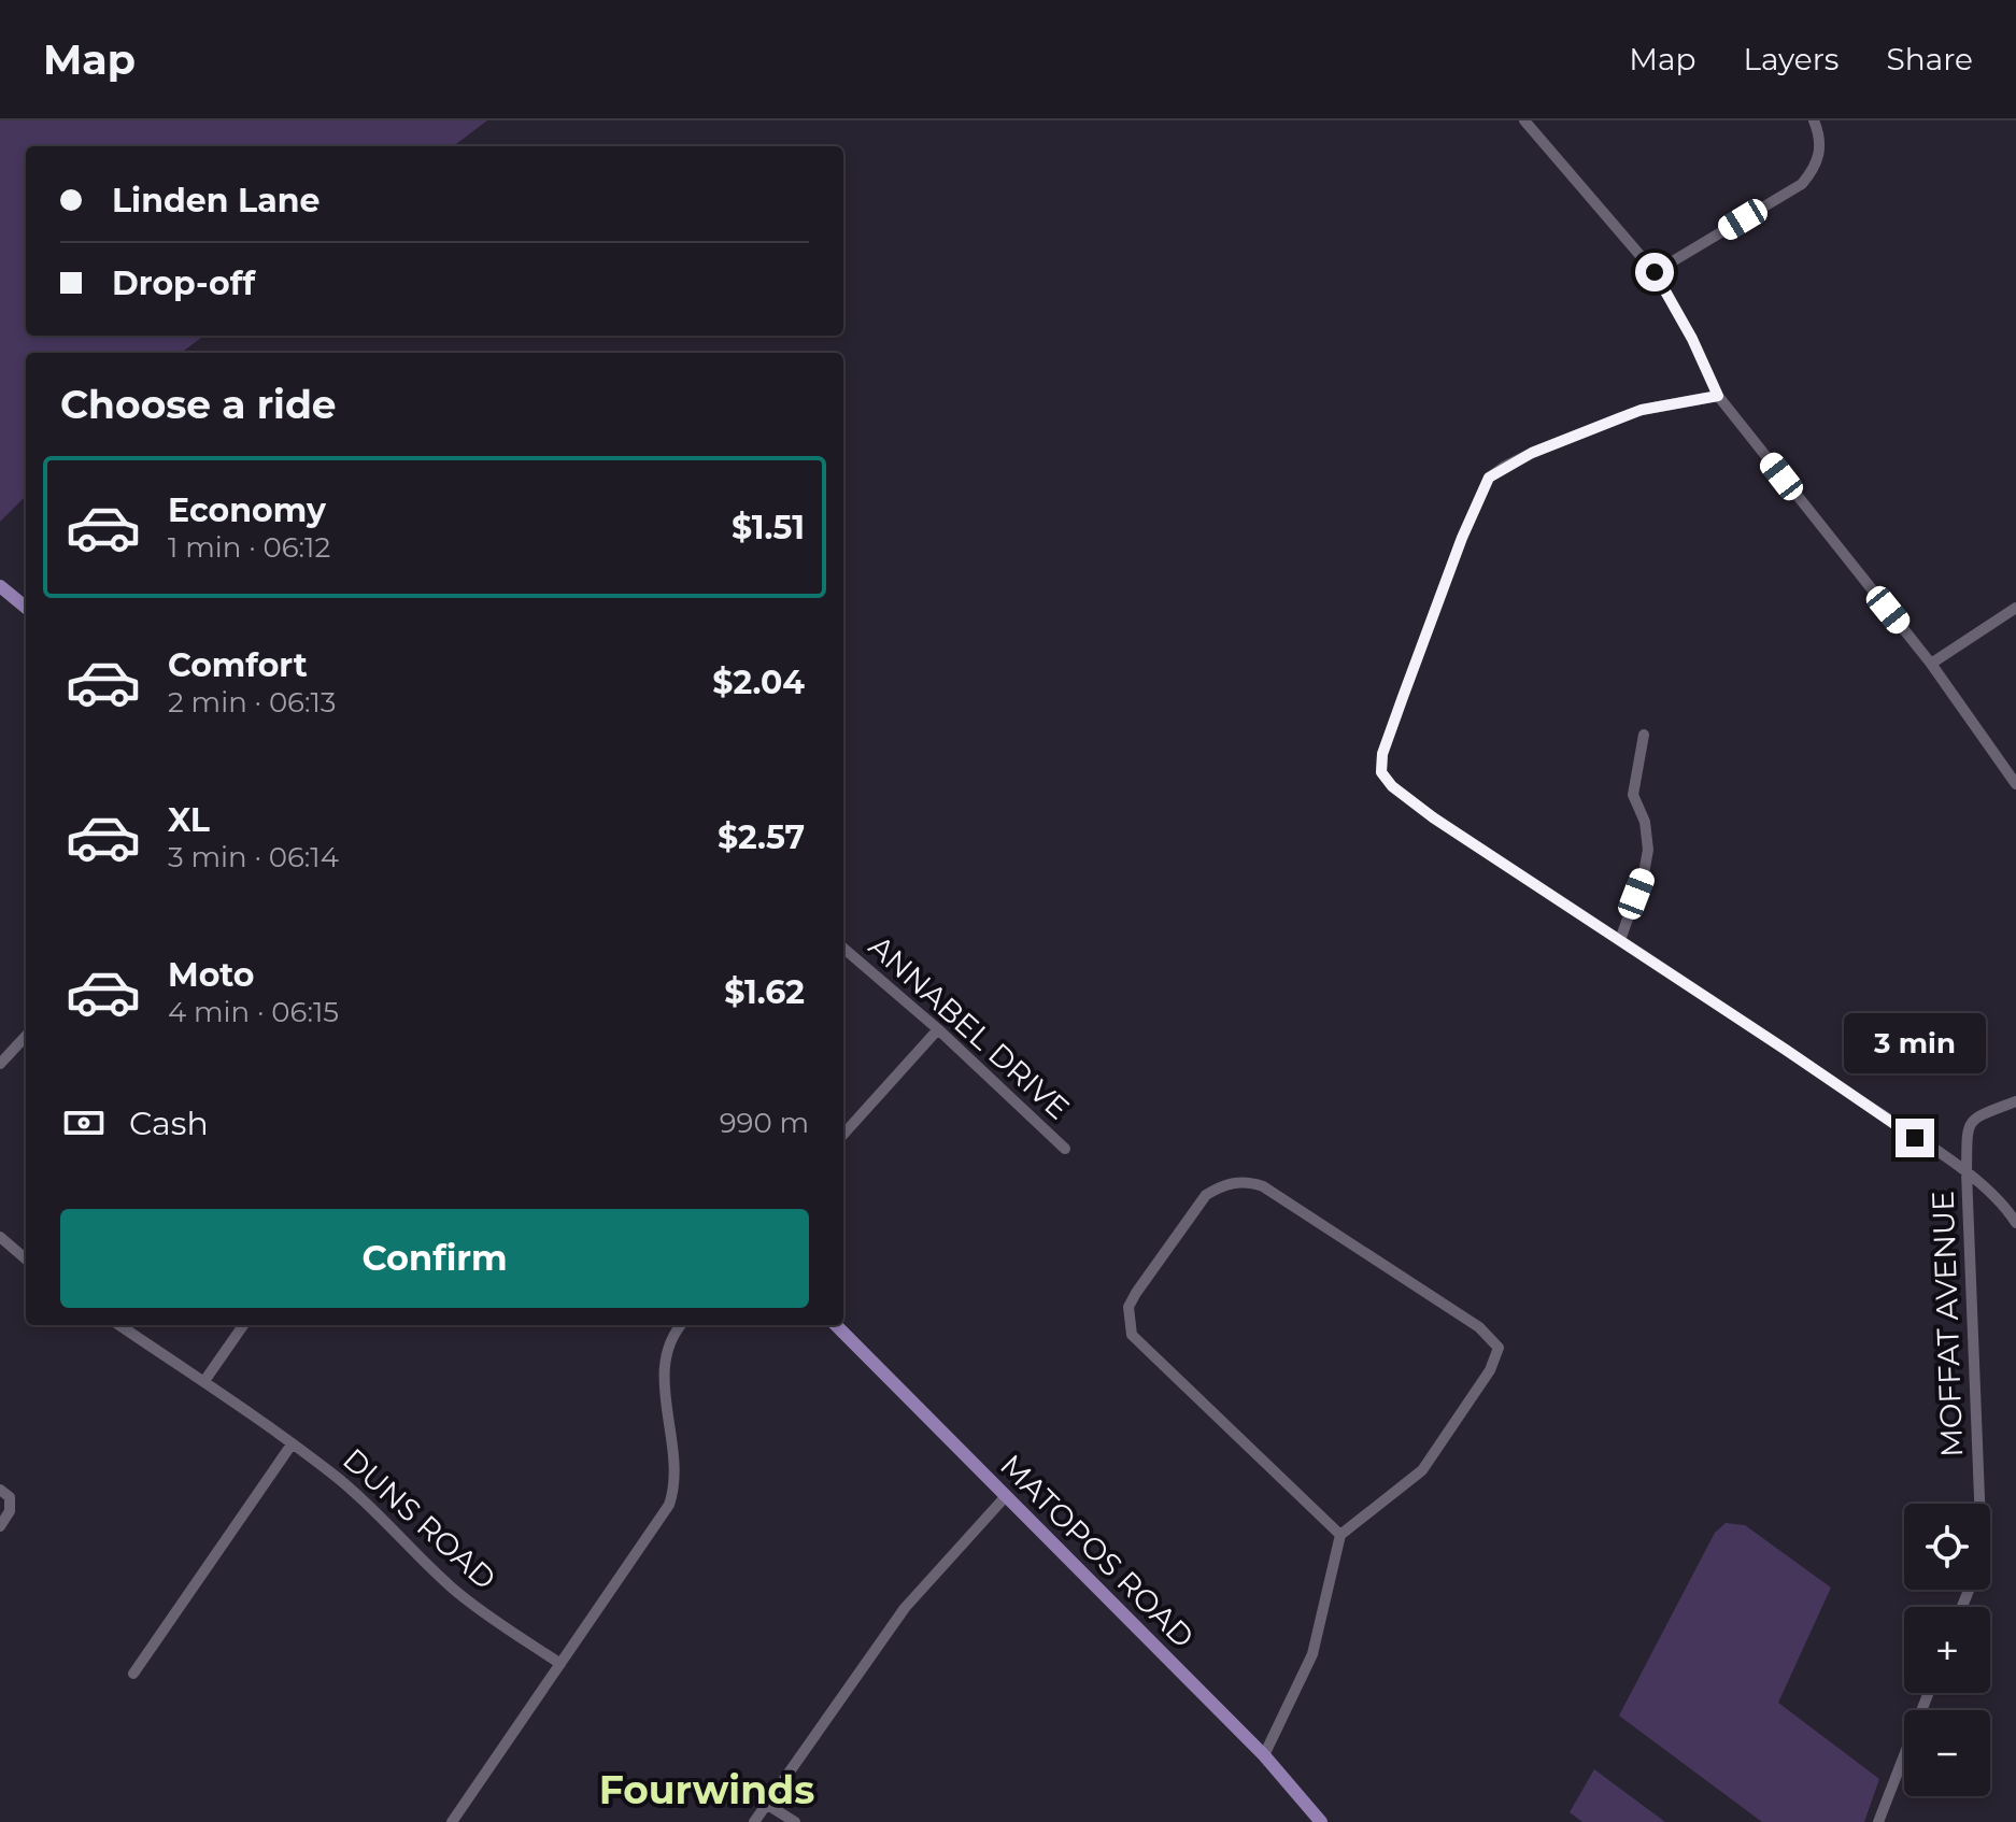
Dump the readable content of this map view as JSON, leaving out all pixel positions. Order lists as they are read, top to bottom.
{
  "streets": {
    "main road": ["MATOPOS ROAD"],
    "street": ["ANNABEL DRIVE", "MOFFAT AVENUE", "DUNS ROAD"]
  },
  "districts": ["Fourwinds"],
  "page": {
    "header": "Map",
    "nav": ["Map", "Layers", "Share"],
    "banner": ["Linden Lane", "Drop-off"],
    "heading": "Choose a ride",
    "list": [
      {
        "name": "Economy",
        "note": "1 min · 06:12",
        "value": "$1.51"
      },
      {
        "name": "Comfort",
        "note": "2 min · 06:13",
        "value": "$2.04"
      },
      {
        "name": "XL",
        "note": "3 min · 06:14",
        "value": "$2.57"
      },
      {
        "name": "Moto",
        "note": "4 min · 06:15",
        "value": "$1.62"
      }
    ],
    "bubble": "3 min",
    "pay": ["Cash", "990 m"],
    "buttons": "Confirm",
    "map_buttons": ["+", "−"]
  }
}
